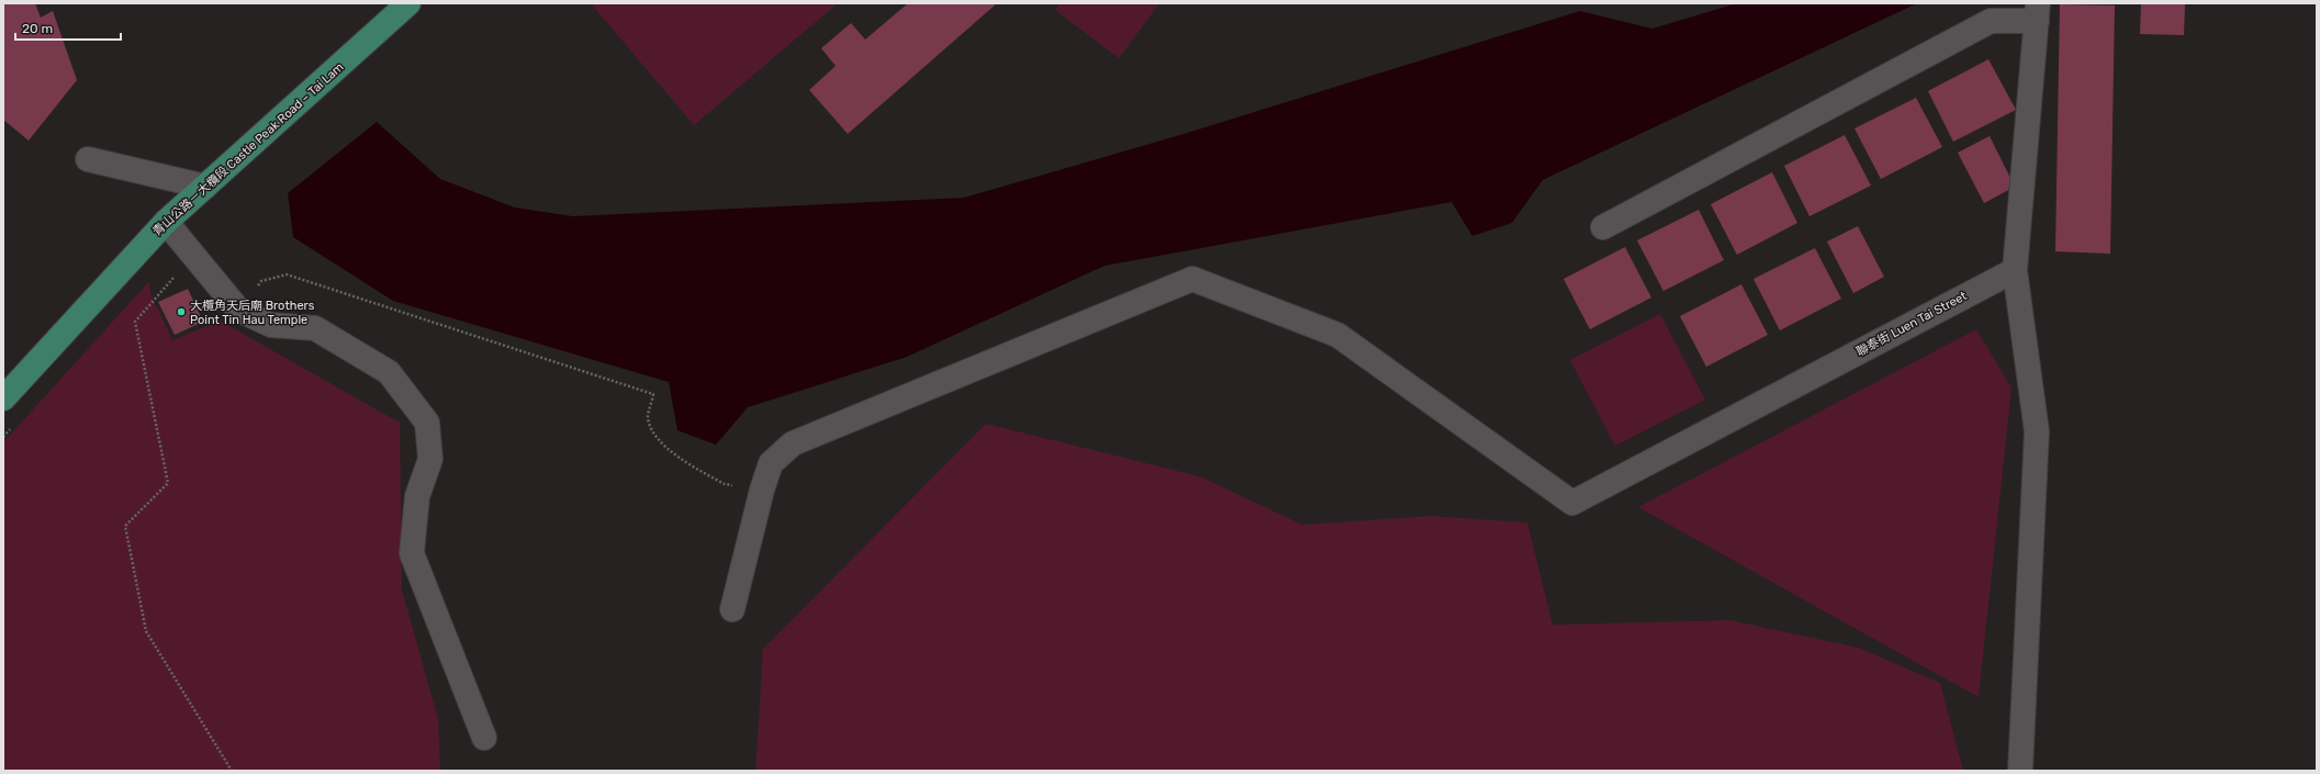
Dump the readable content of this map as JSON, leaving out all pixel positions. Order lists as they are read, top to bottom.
{
  "streets": {
    "main road": ["青山公路－大欖段 Castle Peak Road – Tai Lam"],
    "street": ["聯泰街 Luen Tai Street"]
  },
  "places": ["大欖角天后廟 Brothers Point Tin Hau Temple"],
  "scale_bar": "20 m"
}
